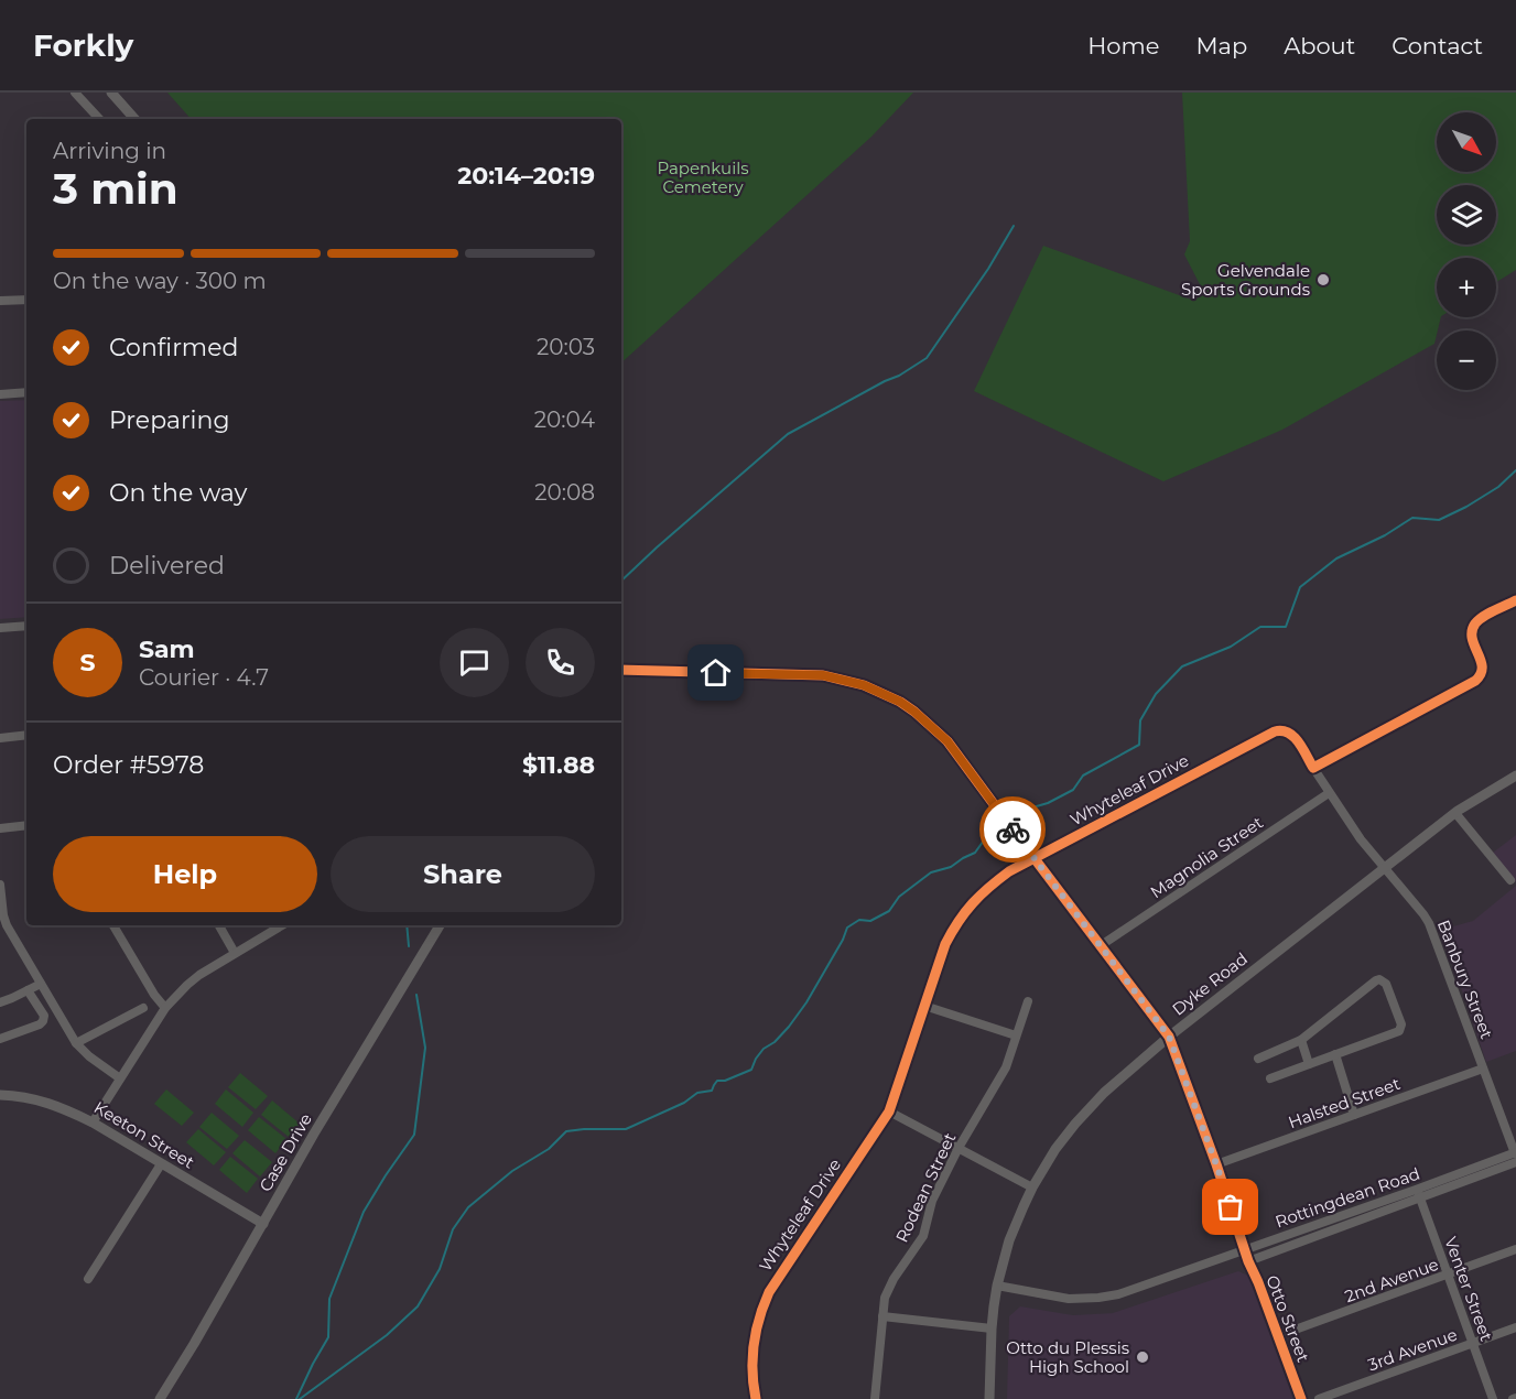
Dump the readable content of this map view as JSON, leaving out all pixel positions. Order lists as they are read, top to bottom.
{
  "streets": {
    "street": [
      "Whyteleaf Drive",
      "Magnolia Street",
      "Banbury Street",
      "Dyke Road",
      "Halsted Street",
      "Keeton Street",
      "Case Drive",
      "Rodean Street",
      "Rottingdean Road",
      "2nd Avenue",
      "Venter Street",
      "Otto Street",
      "3rd Avenue"
    ]
  },
  "crossings": [
    ["Whyteleaf Drive", "Banbury Street"],
    ["Magnolia Street", "Banbury Street"],
    ["Banbury Street", "Dyke Road"],
    ["Banbury Street", "Halsted Street"],
    ["Banbury Street", "Rottingdean Road"],
    ["Dyke Road", "Rottingdean Road"],
    ["Dyke Road", "Otto Street"],
    ["Halsted Street", "Otto Street"],
    ["Keeton Street", "Case Drive"],
    ["Rottingdean Road", "Venter Street"],
    ["Rottingdean Road", "Otto Street"],
    ["2nd Avenue", "Venter Street"],
    ["2nd Avenue", "Otto Street"],
    ["Venter Street", "3rd Avenue"]
  ],
  "parks": ["Papenkuils Cemetery"],
  "places": ["Gelvendale Sports Grounds", "Otto du Plessis High School"],
  "north": "bottom right",
  "page": {
    "header": "Forkly",
    "nav": [
      "Home",
      "Map",
      "About",
      "Contact"
    ],
    "map_buttons": ["+", "−"],
    "heading": ["3 min", "Arriving in", "20:14–20:19"],
    "panel": [
      "Sam",
      "Courier · 4.7",
      "Order #5978",
      "$11.88"
    ],
    "bar": "On the way · 300 m",
    "list": [
      ["Confirmed", "20:03"],
      ["Preparing", "20:04"],
      ["On the way", "20:08"],
      "Delivered"
    ],
    "round": "S",
    "buttons": ["Help", "Share"]
  }
}
